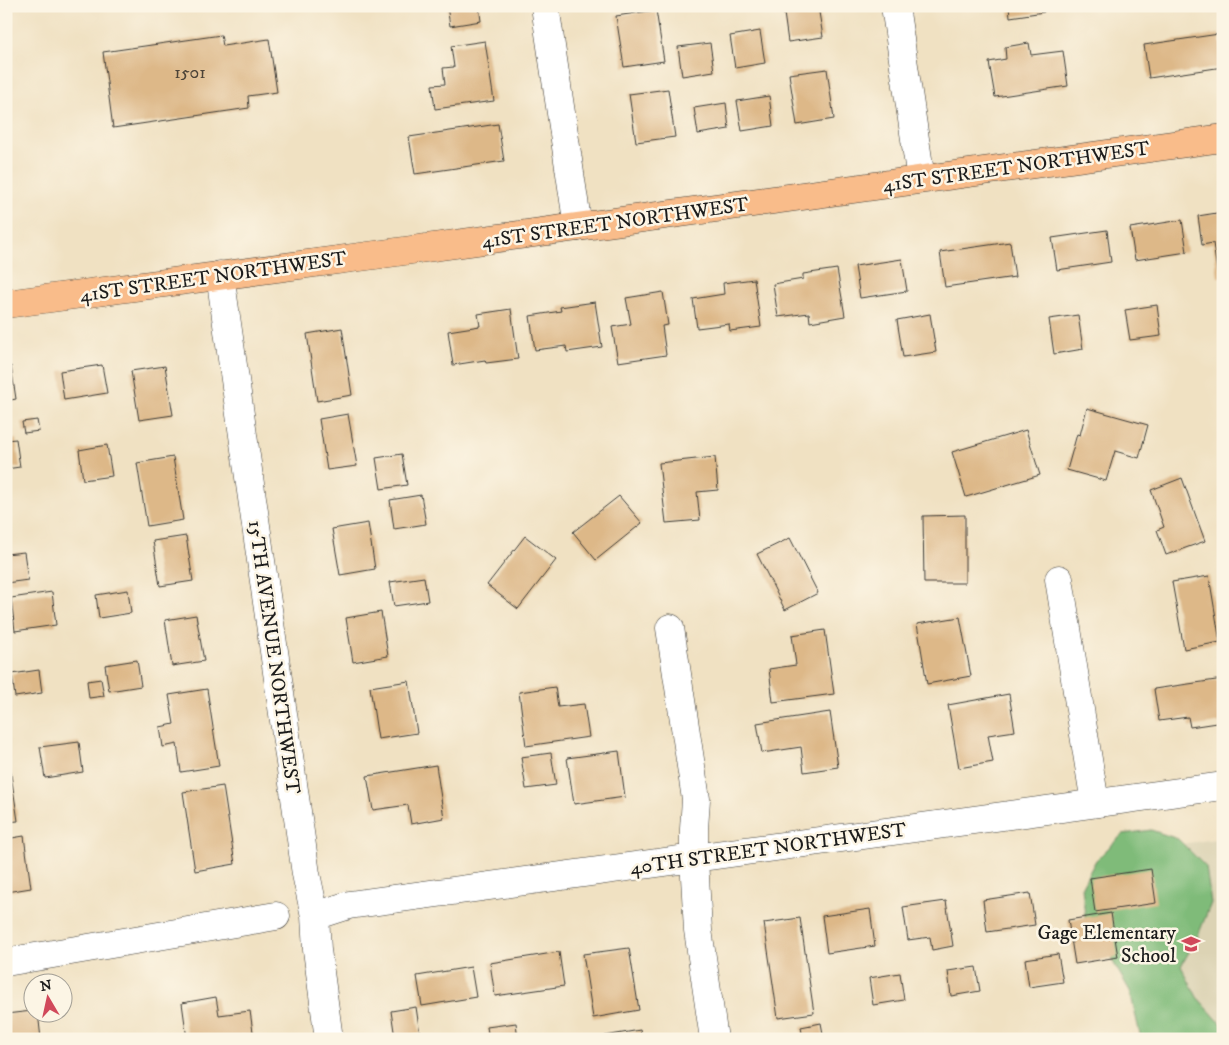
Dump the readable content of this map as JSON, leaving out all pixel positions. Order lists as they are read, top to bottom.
{
  "streets": {
    "main road": ["41ST STREET NORTHWEST"],
    "street": ["15TH AVENUE NORTHWEST", "40TH STREET NORTHWEST"]
  },
  "crossings": [
    ["41ST STREET NORTHWEST", "15TH AVENUE NORTHWEST"],
    ["15TH AVENUE NORTHWEST", "40TH STREET NORTHWEST"]
  ],
  "places": {
    "school or university": ["Gage Elementary School"]
  },
  "house_numbers": ["1501"],
  "north": "top"
}
